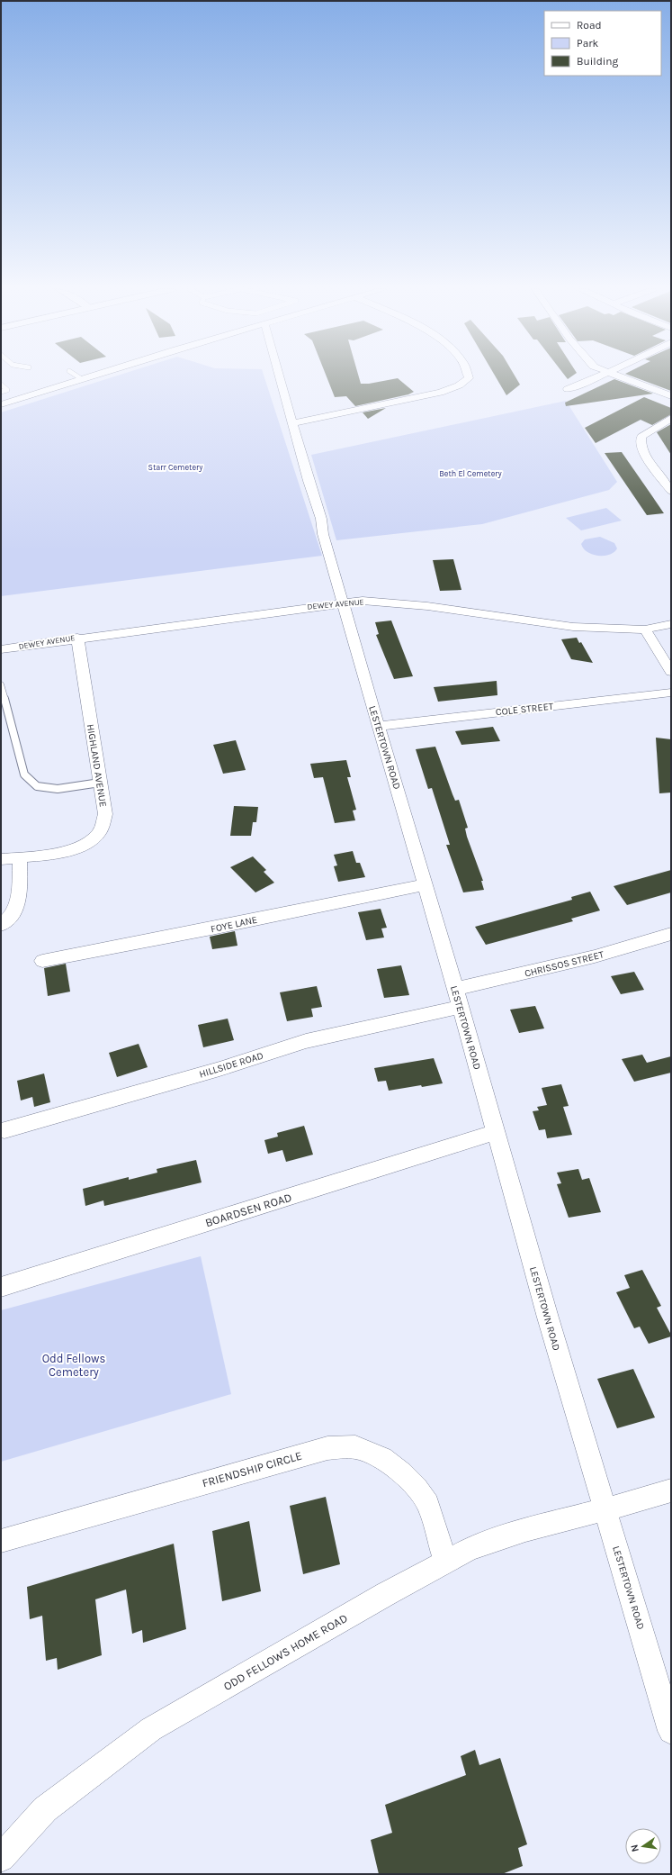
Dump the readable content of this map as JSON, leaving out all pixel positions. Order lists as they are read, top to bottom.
{
  "streets": {
    "street": [
      "DEWEY AVENUE",
      "COLE STREET",
      "LESTERTOWN ROAD",
      "HIGHLAND AVENUE",
      "FOYE LANE",
      "CHRISSOS STREET",
      "HILLSIDE ROAD",
      "BOARDSEN ROAD",
      "FRIENDSHIP CIRCLE",
      "ODD FELLOWS HOME ROAD"
    ]
  },
  "crossings": [
    ["DEWEY AVENUE", "LESTERTOWN ROAD"],
    ["DEWEY AVENUE", "HIGHLAND AVENUE"],
    ["COLE STREET", "LESTERTOWN ROAD"],
    ["LESTERTOWN ROAD", "FOYE LANE"],
    ["LESTERTOWN ROAD", "CHRISSOS STREET"],
    ["LESTERTOWN ROAD", "HILLSIDE ROAD"],
    ["LESTERTOWN ROAD", "BOARDSEN ROAD"],
    ["LESTERTOWN ROAD", "ODD FELLOWS HOME ROAD"],
    ["FRIENDSHIP CIRCLE", "ODD FELLOWS HOME ROAD"]
  ],
  "parks": ["Starr Cemetery", "Beth El Cemetery", "Odd Fellows Cemetery"],
  "legend": ["Road", "Park", "Building"],
  "north": "left"
}
